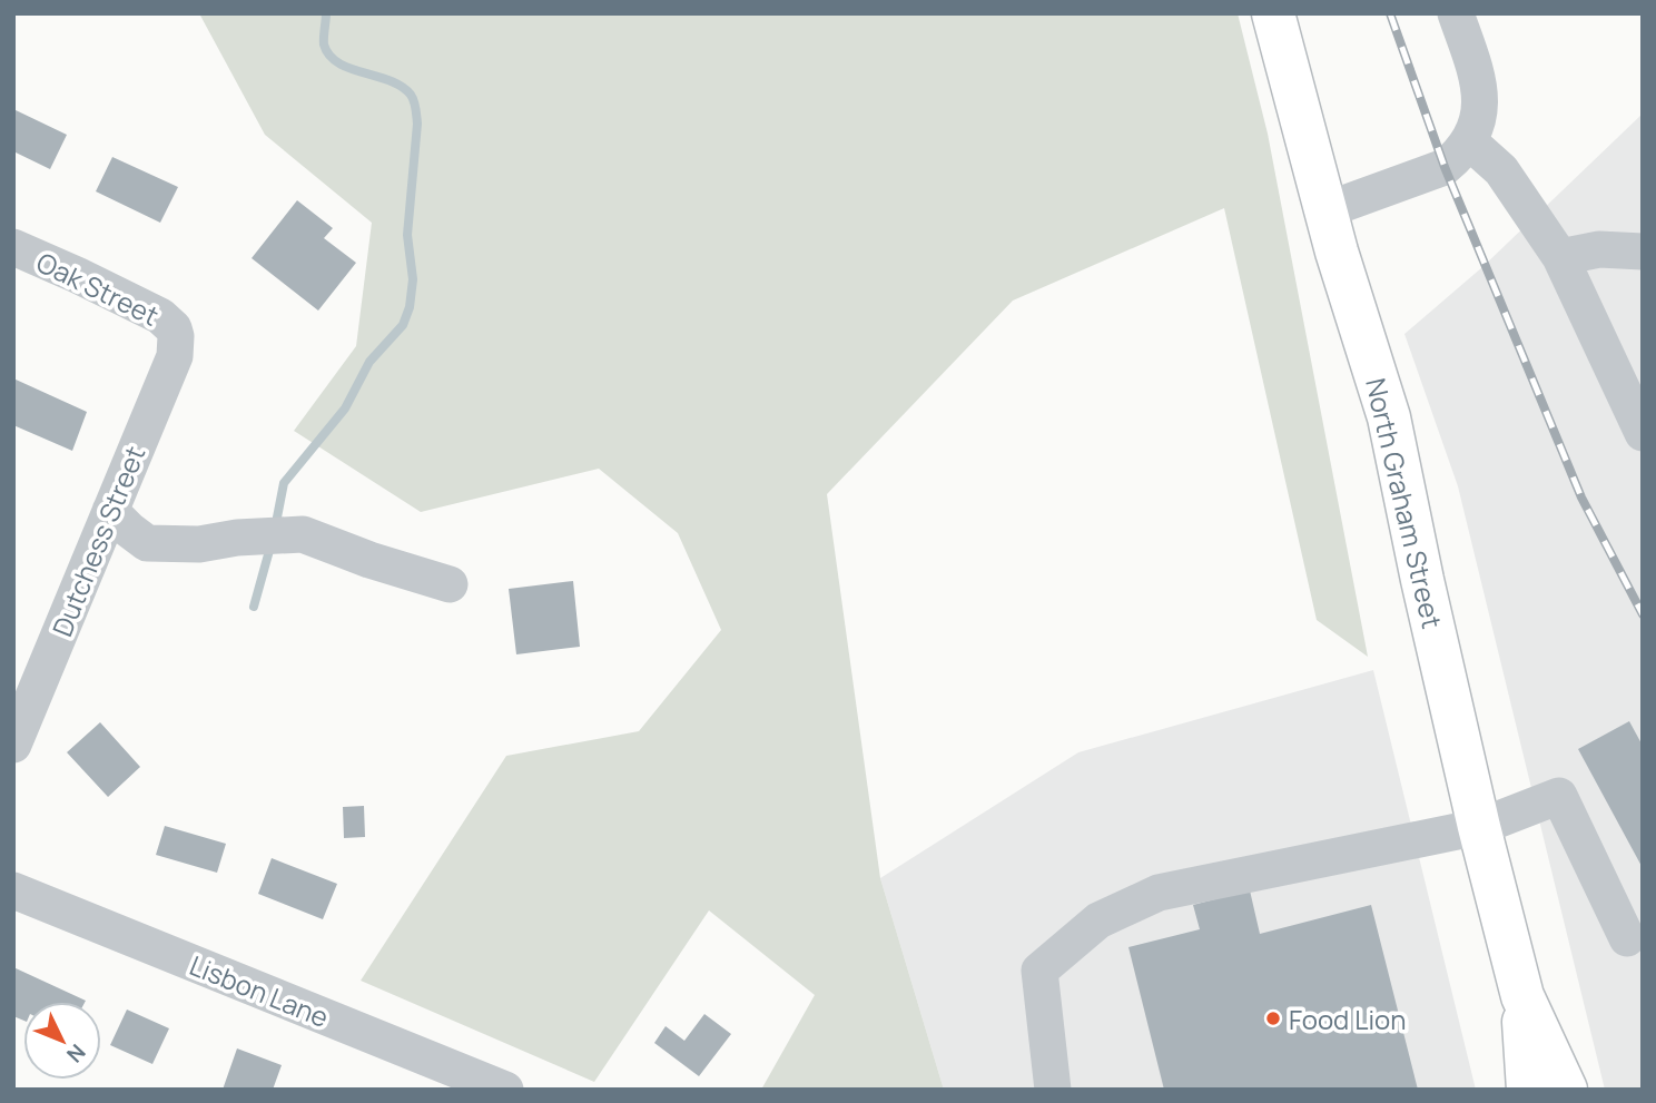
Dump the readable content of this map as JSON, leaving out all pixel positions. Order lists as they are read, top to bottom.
{
  "streets": {
    "main road": ["North Graham Street"],
    "street": ["Oak Street", "Dutchess Street", "Lisbon Lane"]
  },
  "crossings": [
    ["Oak Street", "Dutchess Street"]
  ],
  "places": ["Food Lion"],
  "north": "bottom right"
}
